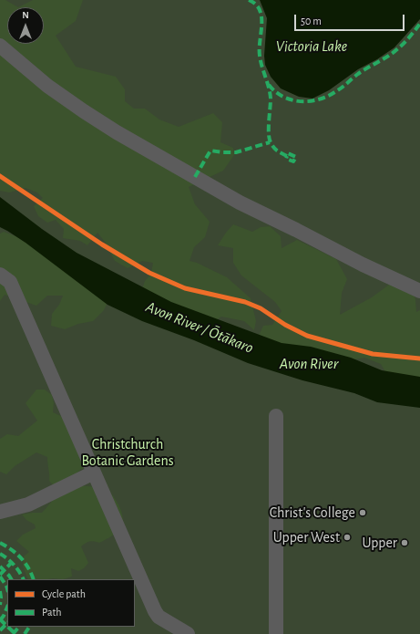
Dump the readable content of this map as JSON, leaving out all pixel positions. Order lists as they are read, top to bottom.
{
  "water": ["Victoria Lake", "Avon River / Ōtākaro", "Avon River"],
  "parks": ["Christchurch Botanic Gardens"],
  "places": ["Christ's College", "Upper West", "Upper"],
  "legend": ["Cycle path", "Path"],
  "scale_bar": "50 m",
  "north": "top"
}
